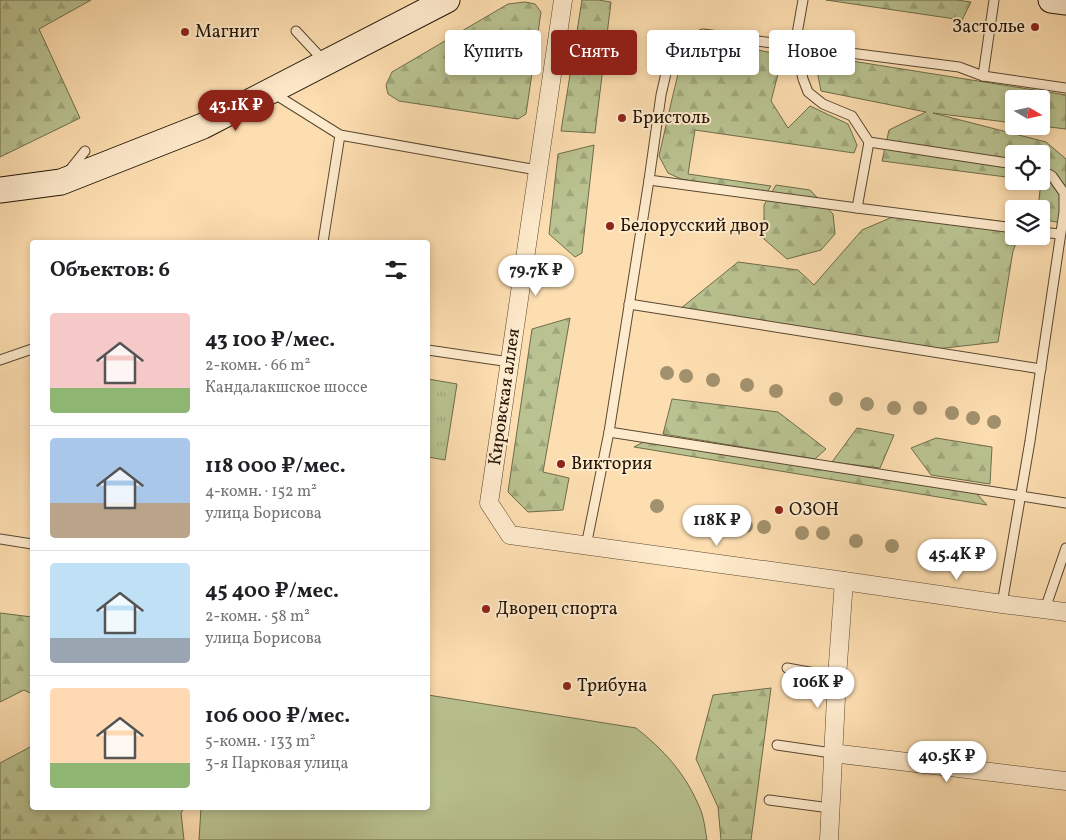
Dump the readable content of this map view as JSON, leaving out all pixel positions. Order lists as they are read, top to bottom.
{
  "streets": {
    "street": ["Кировская аллея"]
  },
  "places": [
    "Застолье",
    "Магнит",
    "Бристоль",
    "Белорусский двор",
    "Виктория",
    "ОЗОН",
    "Дворец спорта",
    "Трибуна"
  ],
  "north": "right",
  "page": {
    "chip": [
      "Купить",
      "Снять",
      "Фильтры",
      "Новое"
    ],
    "price": [
      "43.1K ₽",
      "79.7K ₽",
      "118K ₽",
      "45.4K ₽",
      "106K ₽",
      "40.5K ₽"
    ],
    "heading": "Объектов: 6",
    "list": [
      {
        "name": "43 100 ₽/мес.",
        "note": "2-комн. · 66 m² · Кандалакшское шоссе"
      },
      {
        "name": "118 000 ₽/мес.",
        "note": "4-комн. · 152 m² · улица Борисова"
      },
      {
        "name": "45 400 ₽/мес.",
        "note": "2-комн. · 58 m² · улица Борисова"
      },
      {
        "name": "106 000 ₽/мес.",
        "note": "5-комн. · 133 m² · 3-я Парковая улица"
      }
    ]
  }
}
